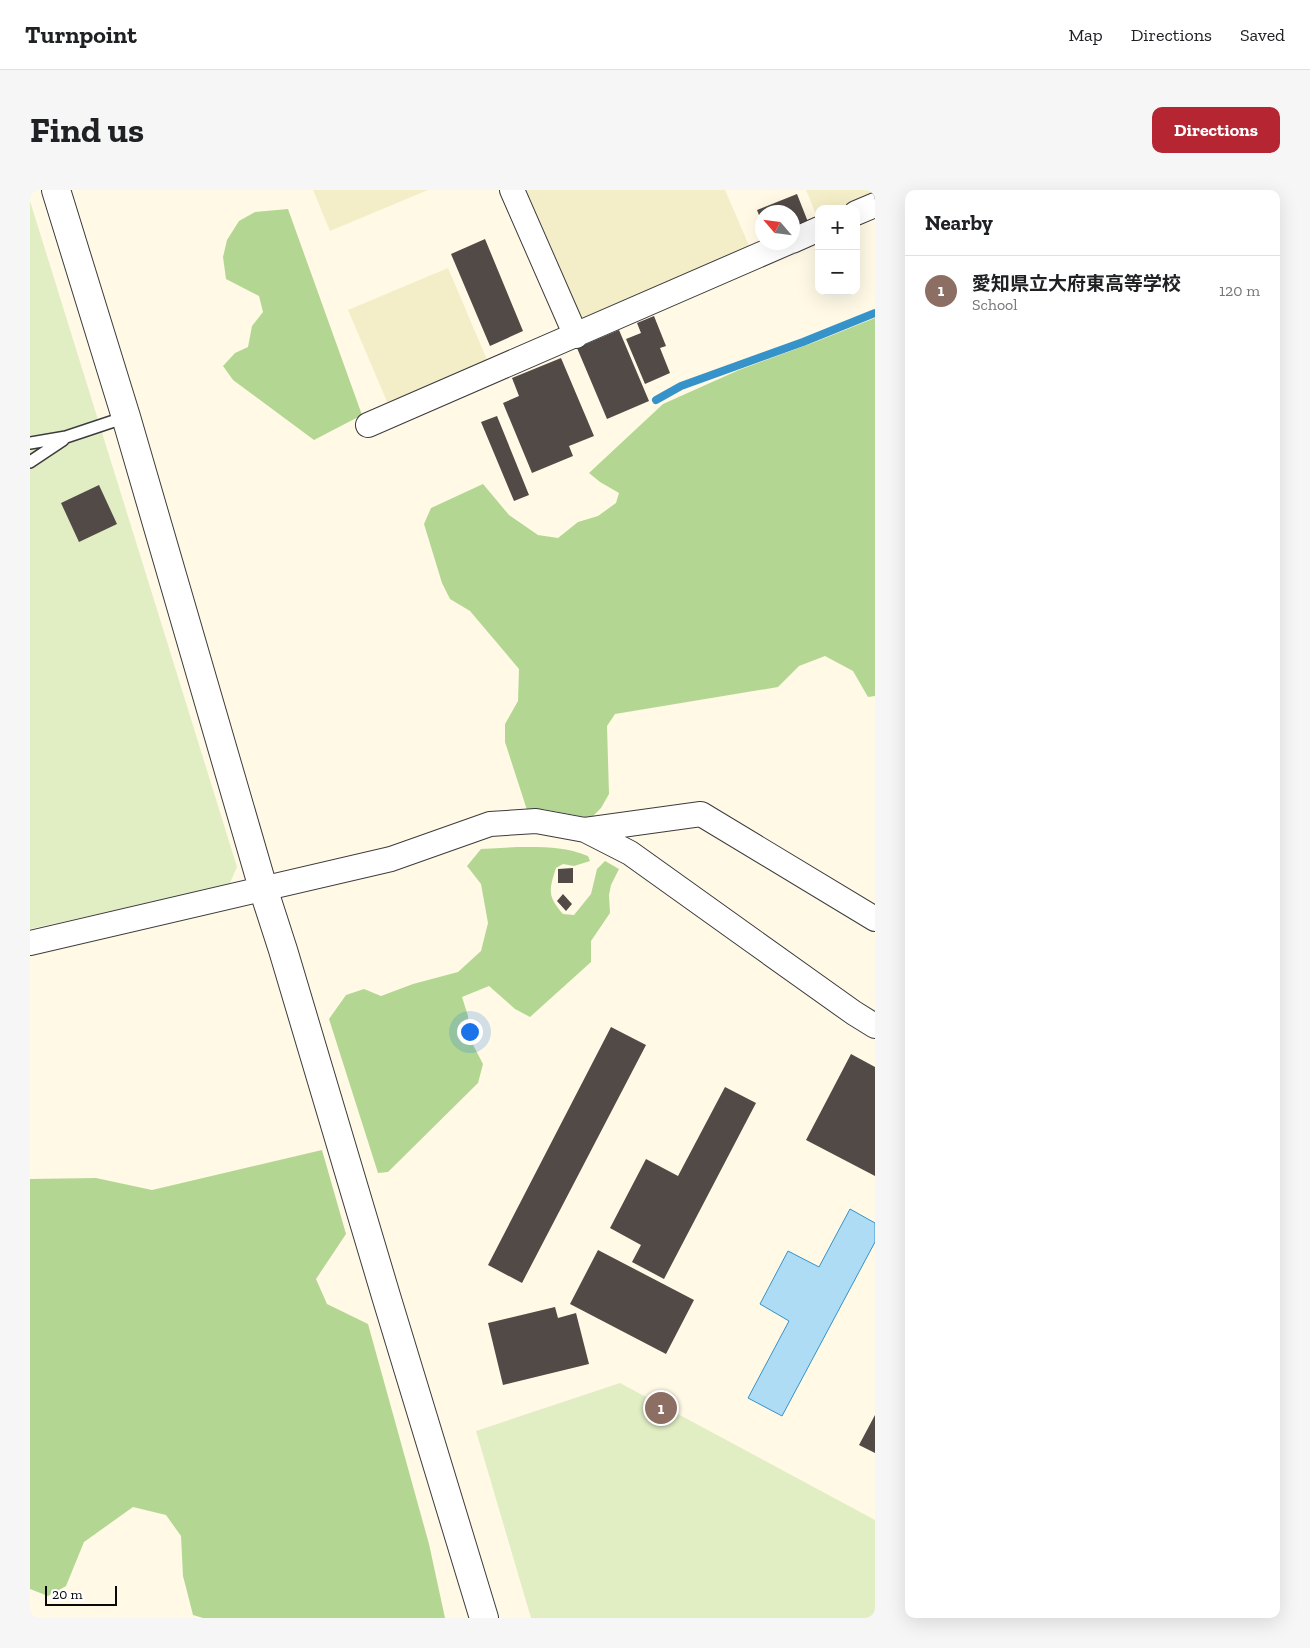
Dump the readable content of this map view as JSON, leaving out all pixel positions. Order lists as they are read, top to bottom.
{
  "scale_bar": "20 m",
  "north": "top left",
  "page": {
    "header": "Turnpoint",
    "nav": ["Map", "Directions", "Saved"],
    "buttons": "Directions",
    "title": "Find us",
    "heading": "Nearby",
    "map_buttons": ["+", "−"],
    "list": [
      {
        "mark": "1",
        "name": "愛知県立大府東高等学校",
        "note": "School",
        "value": "120 m"
      }
    ],
    "pins": "1",
    "scale": "20 m"
  }
}
